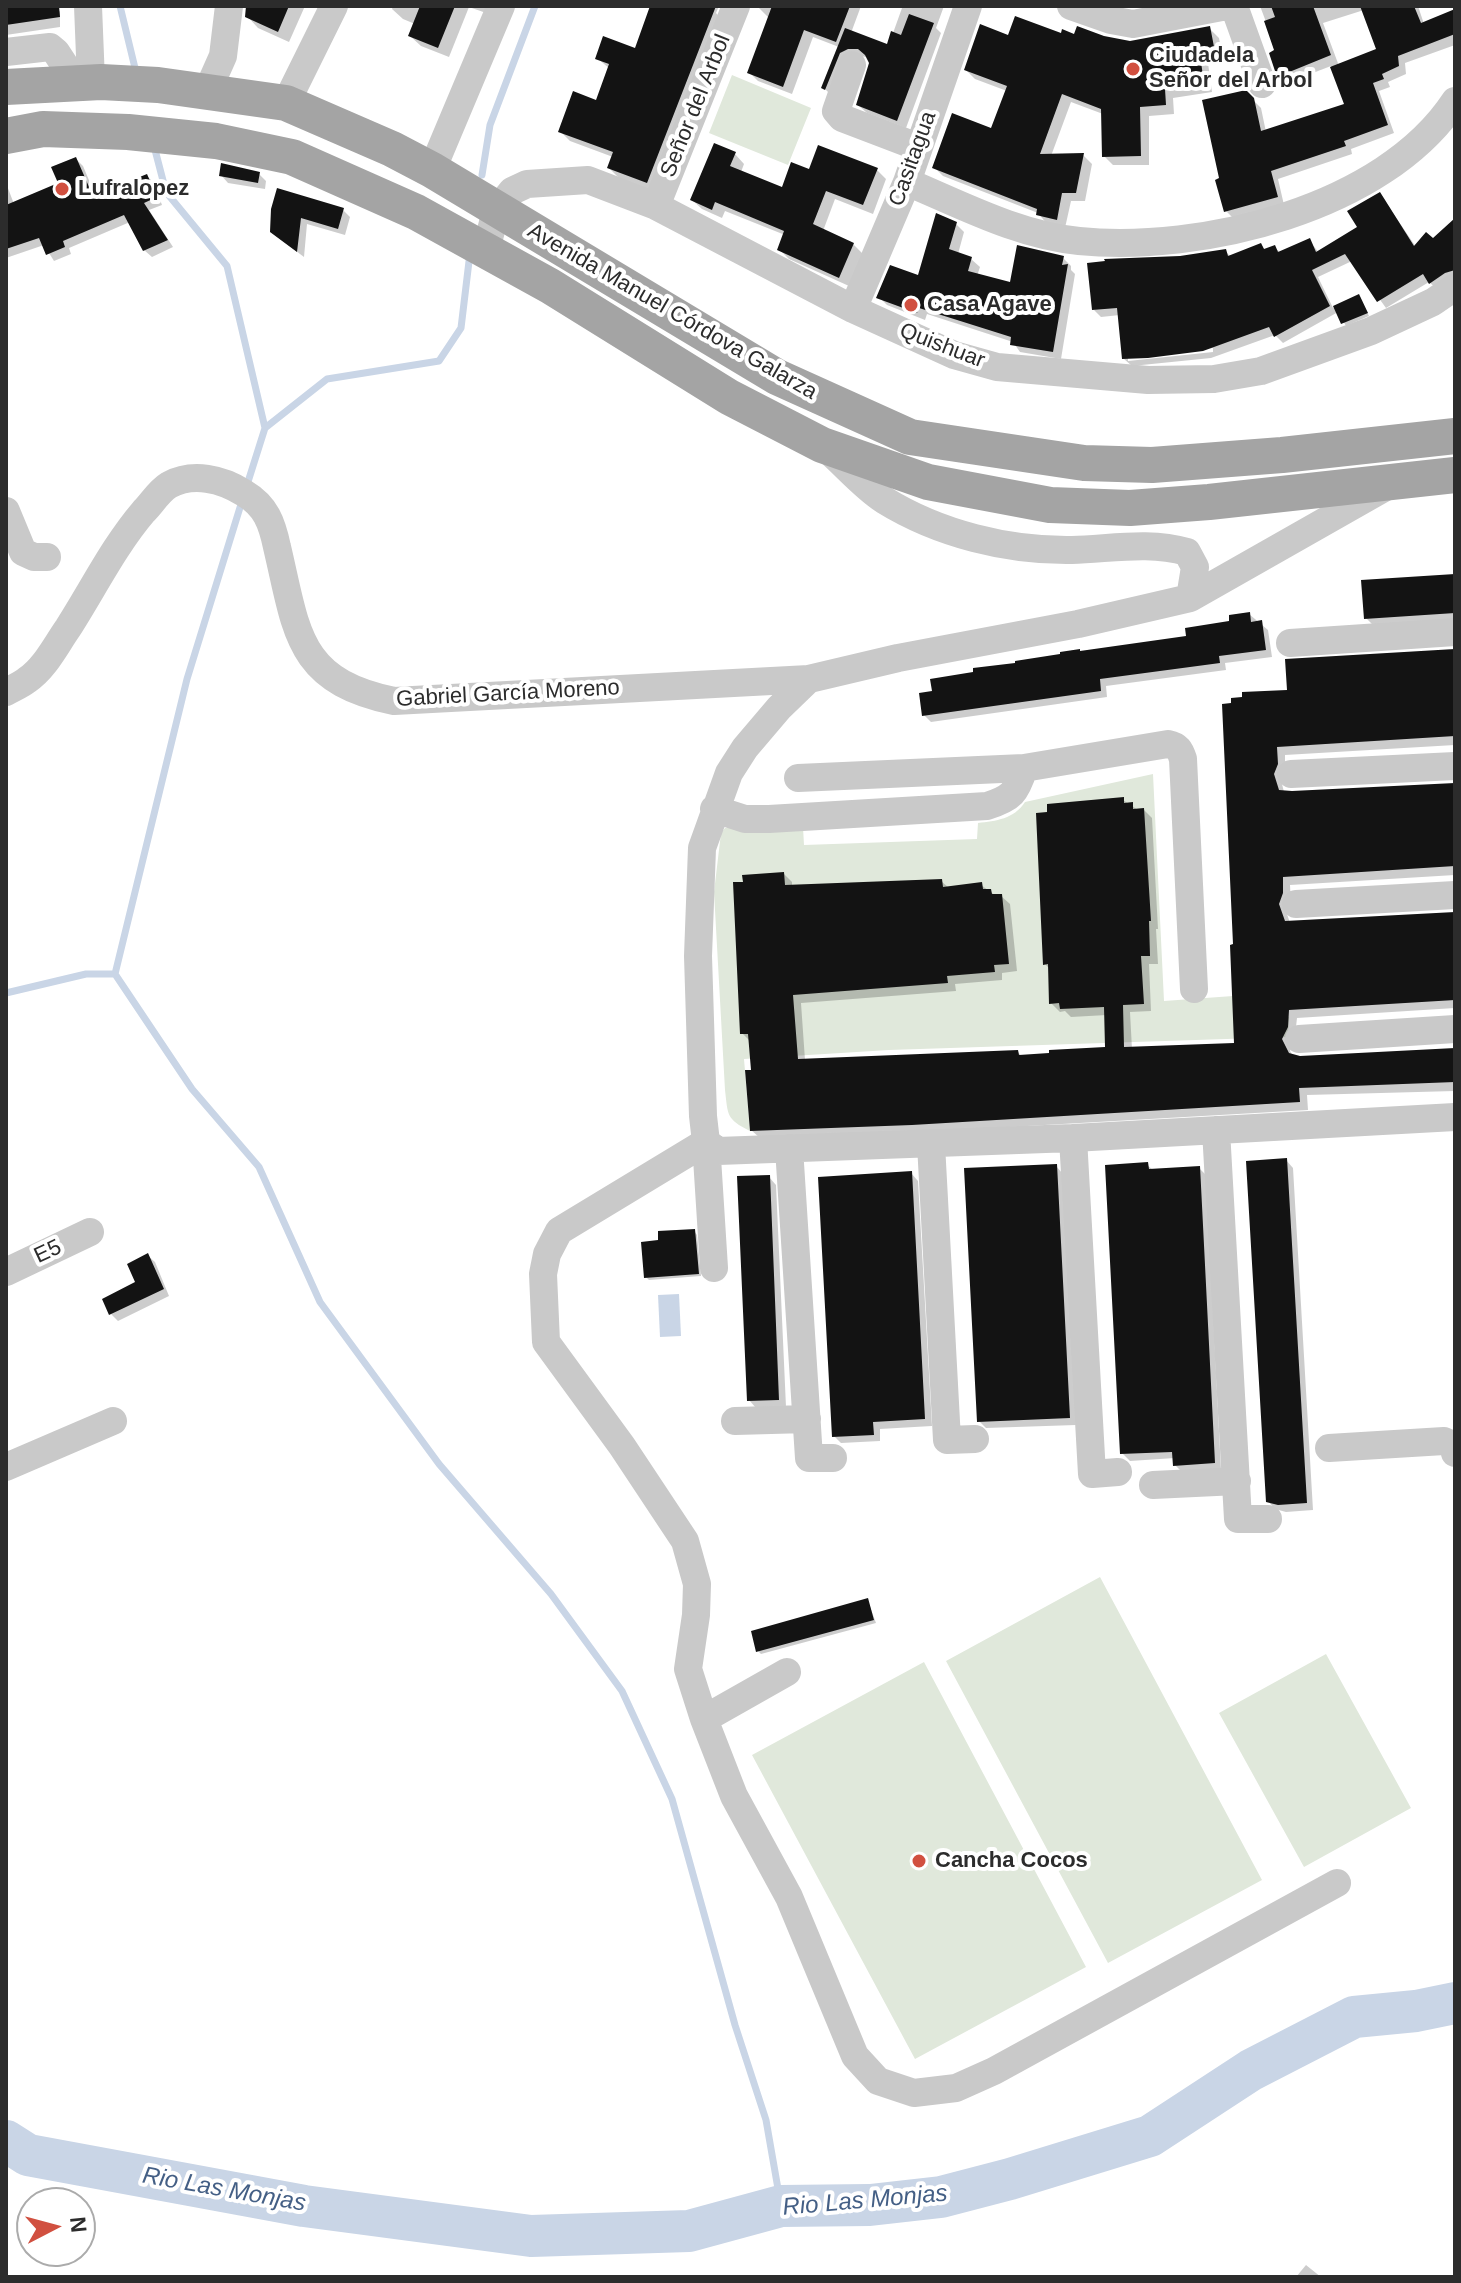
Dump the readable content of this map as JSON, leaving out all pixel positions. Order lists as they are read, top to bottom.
{
  "streets": {
    "main road": ["Avenida Manuel Córdova Galarza"],
    "street": [
      "Señor del Arbol",
      "Casitagua",
      "Quishuar",
      "Gabriel García Moreno",
      "E5"
    ]
  },
  "crossings": [
    ["Señor del Arbol", "Quishuar"],
    ["Casitagua", "Quishuar"],
    ["Avenida Manuel Córdova Galarza", "Quishuar"],
    ["Avenida Manuel Córdova Galarza", "Gabriel García Moreno"]
  ],
  "water": ["Rio Las Monjas"],
  "places": [
    "Ciudadela Señor del Arbol",
    "Lufralopez",
    "Casa Agave",
    "Cancha Cocos"
  ],
  "north": "right"
}
